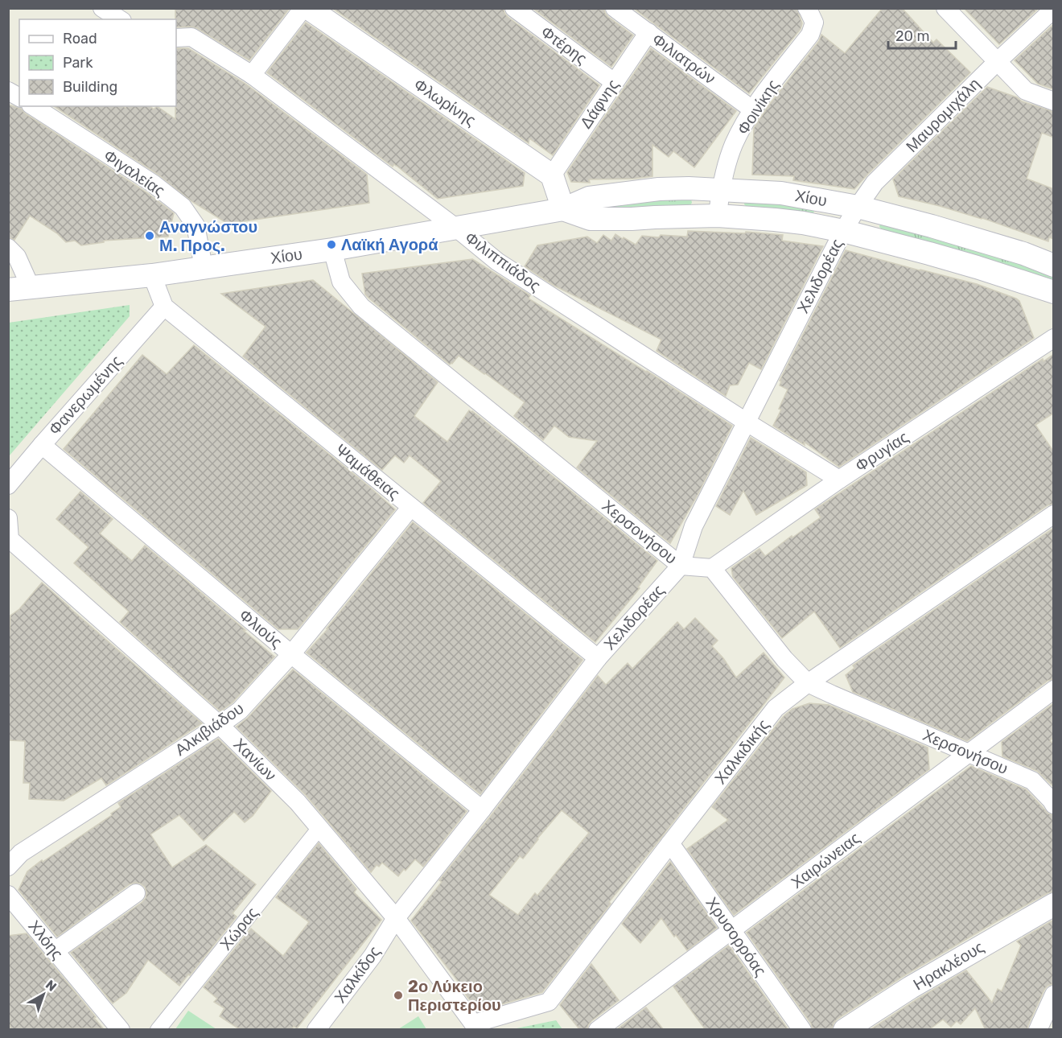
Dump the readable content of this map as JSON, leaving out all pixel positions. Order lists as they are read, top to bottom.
{
  "streets": {
    "street": [
      "Φτέρης",
      "Φιλιατρών",
      "Φλωρίνης",
      "Δάφνης",
      "Φοινίκης",
      "Μαυρομιχάλη",
      "Φιγαλείας",
      "Χίου",
      "Φιλιππιάδος",
      "Χελιδορέας",
      "Φανερωμένης",
      "Φρυγίας",
      "Ψαμάθειας",
      "Χερσονήσου",
      "Φλιούς",
      "Αλκιβιάδου",
      "Χαλκιδικής",
      "Χανίων",
      "Χαιρώνειας",
      "Χώρας",
      "Χρυσορρόας",
      "Χλόης",
      "Ηρακλέους",
      "Χαλκίδος"
    ]
  },
  "crossings": [
    ["Φτέρης", "Δάφνης"],
    ["Φιλιατρών", "Δάφνης"],
    ["Φιλιατρών", "Φοινίκης"],
    ["Φλωρίνης", "Δάφνης"],
    ["Φοινίκης", "Χίου"],
    ["Μαυρομιχάλη", "Χίου"],
    ["Μαυρομιχάλη", "Χελιδορέας"],
    ["Φιγαλείας", "Χίου"],
    ["Χίου", "Φιλιππιάδος"],
    ["Χίου", "Χελιδορέας"],
    ["Χίου", "Ψαμάθειας"],
    ["Χίου", "Χερσονήσου"],
    ["Φιλιππιάδος", "Χελιδορέας"],
    ["Φιλιππιάδος", "Φρυγίας"],
    ["Χελιδορέας", "Ψαμάθειας"],
    ["Χελιδορέας", "Χερσονήσου"],
    ["Χελιδορέας", "Φλιούς"],
    ["Χελιδορέας", "Χανίων"],
    ["Χελιδορέας", "Χαλκίδος"],
    ["Φανερωμένης", "Ψαμάθειας"],
    ["Φανερωμένης", "Φλιούς"],
    ["Φρυγίας", "Χερσονήσου"],
    ["Ψαμάθειας", "Αλκιβιάδου"],
    ["Χερσονήσου", "Χαλκιδικής"],
    ["Χερσονήσου", "Χαιρώνειας"],
    ["Φλιούς", "Αλκιβιάδου"],
    ["Αλκιβιάδου", "Χανίων"],
    ["Χαλκιδικής", "Χανίων"],
    ["Χαλκιδικής", "Χρυσορρόας"],
    ["Χανίων", "Χώρας"],
    ["Χανίων", "Χαλκίδος"],
    ["Χαιρώνειας", "Χρυσορρόας"]
  ],
  "places": ["Αναγνώστου Μ. Προς.", "Λαϊκή Αγορά", "2ο Λύκειο Περιστερίου"],
  "legend": ["Road", "Park", "Building"],
  "scale_bar": "20 m",
  "north": "top right"
}
